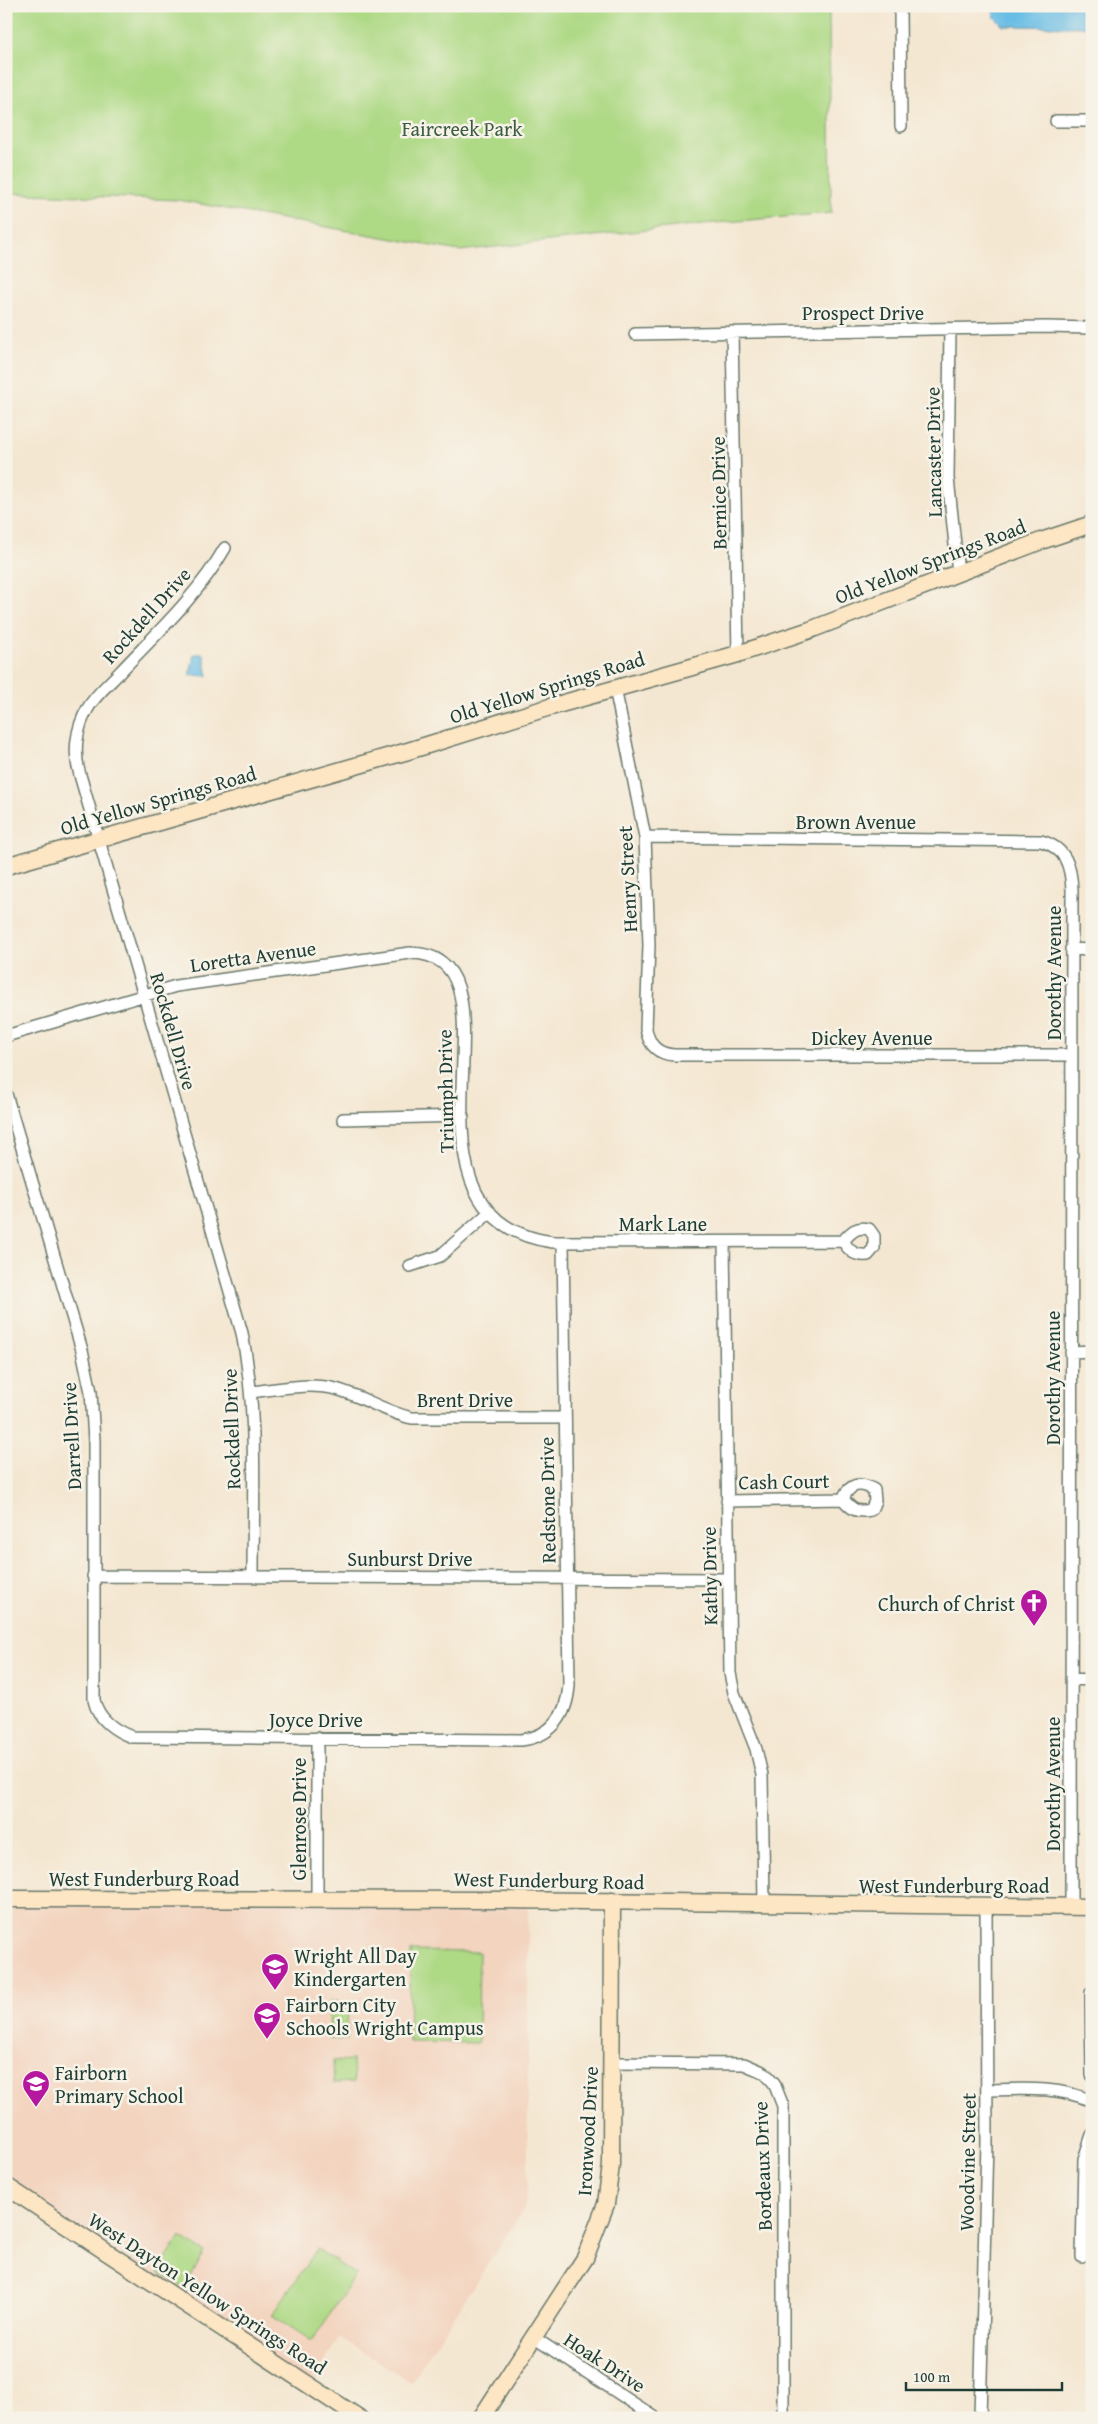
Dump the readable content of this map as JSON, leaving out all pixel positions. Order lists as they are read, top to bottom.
{
  "streets": {
    "street": [
      "Prospect Drive",
      "Lancaster Drive",
      "Bernice Drive",
      "Old Yellow Springs Road",
      "Rockdell Drive",
      "Brown Avenue",
      "Henry Street",
      "Loretta Avenue",
      "Dorothy Avenue",
      "Dickey Avenue",
      "Triumph Drive",
      "Mark Lane",
      "Brent Drive",
      "Darrell Drive",
      "Cash Court",
      "Redstone Drive",
      "Sunburst Drive",
      "Kathy Drive",
      "Joyce Drive",
      "Glenrose Drive",
      "West Funderburg Road",
      "Ironwood Drive",
      "Woodvine Street",
      "Bordeaux Drive",
      "West Dayton Yellow Springs Road",
      "Hoak Drive"
    ]
  },
  "crossings": [
    ["Prospect Drive", "Lancaster Drive"],
    ["Prospect Drive", "Bernice Drive"],
    ["Lancaster Drive", "Old Yellow Springs Road"],
    ["Bernice Drive", "Old Yellow Springs Road"],
    ["Old Yellow Springs Road", "Rockdell Drive"],
    ["Old Yellow Springs Road", "Henry Street"],
    ["Rockdell Drive", "Loretta Avenue"],
    ["Rockdell Drive", "Brent Drive"],
    ["Rockdell Drive", "Sunburst Drive"],
    ["Brown Avenue", "Henry Street"],
    ["Brown Avenue", "Dorothy Avenue"],
    ["Henry Street", "Dickey Avenue"],
    ["Loretta Avenue", "Triumph Drive"],
    ["Dorothy Avenue", "Dickey Avenue"],
    ["Dorothy Avenue", "West Funderburg Road"],
    ["Triumph Drive", "Mark Lane"],
    ["Mark Lane", "Redstone Drive"],
    ["Mark Lane", "Kathy Drive"],
    ["Brent Drive", "Redstone Drive"],
    ["Darrell Drive", "Sunburst Drive"],
    ["Darrell Drive", "Joyce Drive"],
    ["Cash Court", "Kathy Drive"],
    ["Redstone Drive", "Sunburst Drive"],
    ["Redstone Drive", "Joyce Drive"],
    ["Sunburst Drive", "Kathy Drive"],
    ["Kathy Drive", "West Funderburg Road"],
    ["Joyce Drive", "Glenrose Drive"],
    ["Glenrose Drive", "West Funderburg Road"],
    ["West Funderburg Road", "Ironwood Drive"],
    ["West Funderburg Road", "Woodvine Street"],
    ["Ironwood Drive", "Bordeaux Drive"],
    ["Ironwood Drive", "Hoak Drive"]
  ],
  "parks": ["Faircreek Park"],
  "places": {
    "church": ["Church of Christ"],
    "school or university": ["Wright All Day Kindergarten", "Fairborn City Schools Wright Campus", "Fairborn Primary School"]
  },
  "scale_bar": "100 m"
}
